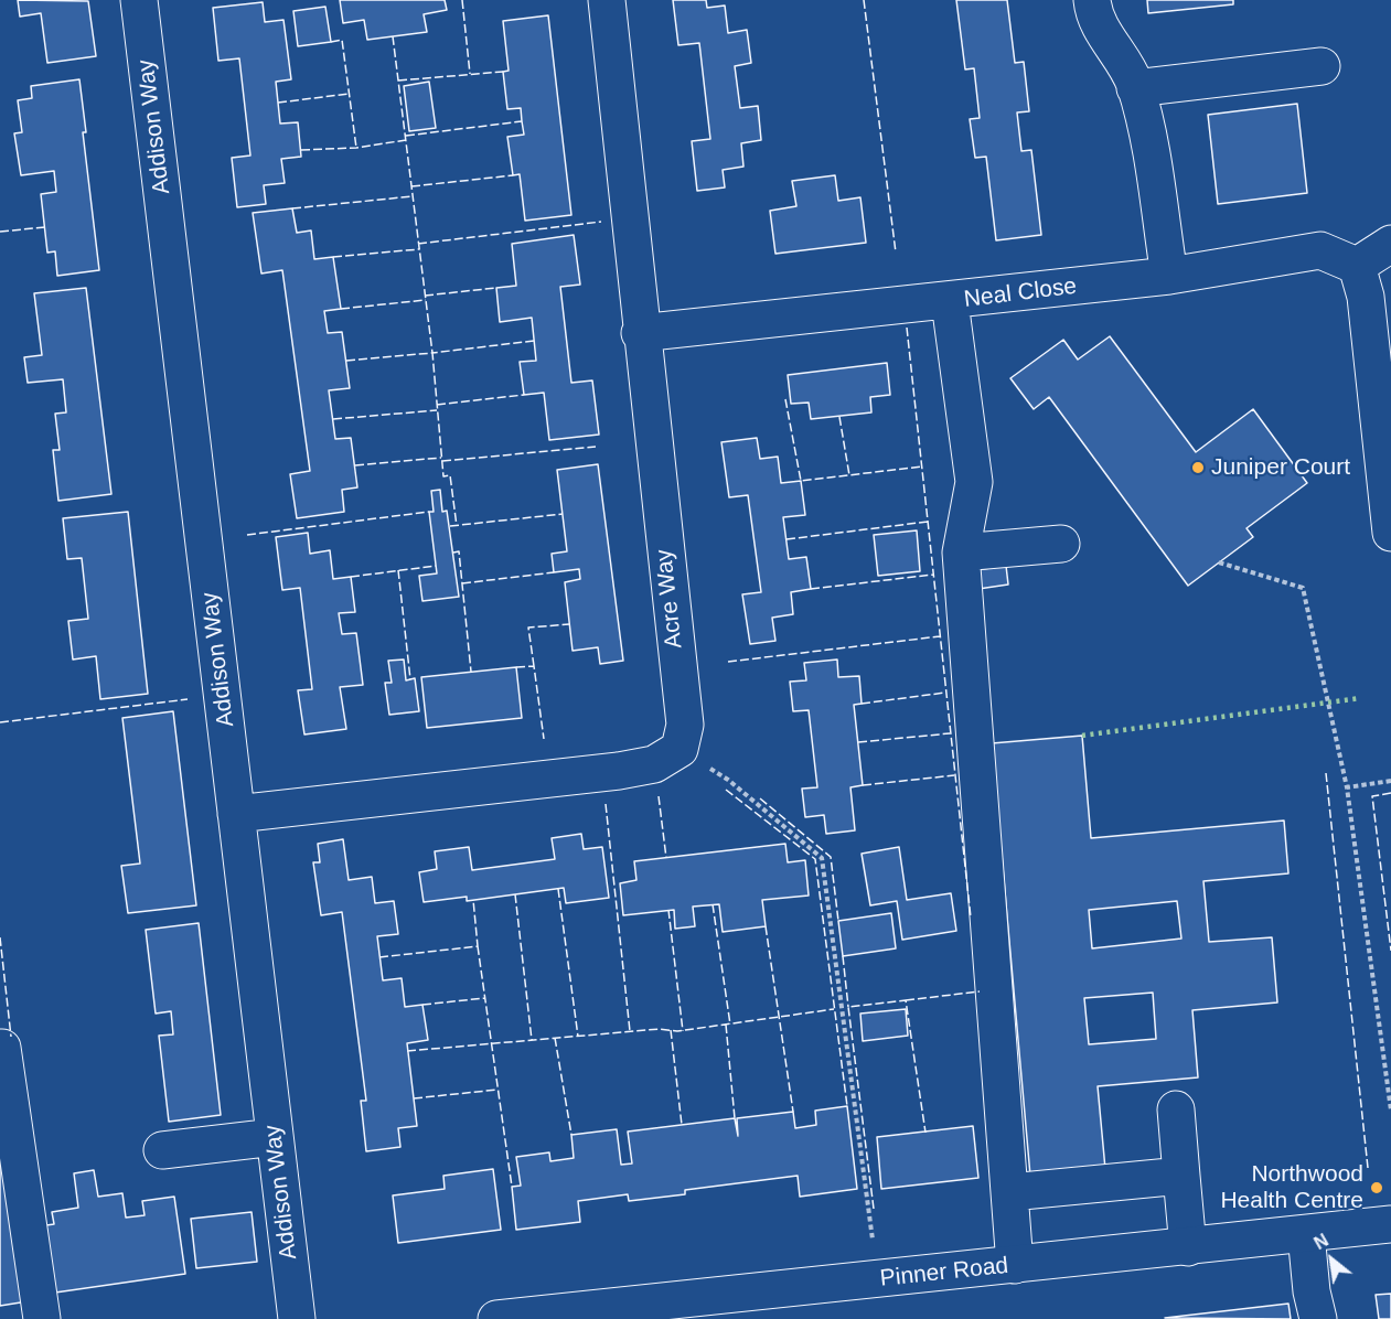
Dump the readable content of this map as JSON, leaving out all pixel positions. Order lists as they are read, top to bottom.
{
  "streets": {
    "street": [
      "Addison Way",
      "Neal Close",
      "Acre Way",
      "Pinner Road"
    ]
  },
  "crossings": [
    ["Neal Close", "Acre Way"]
  ],
  "places": ["Juniper Court", "Northwood Health Centre"],
  "north": "top left"
}
